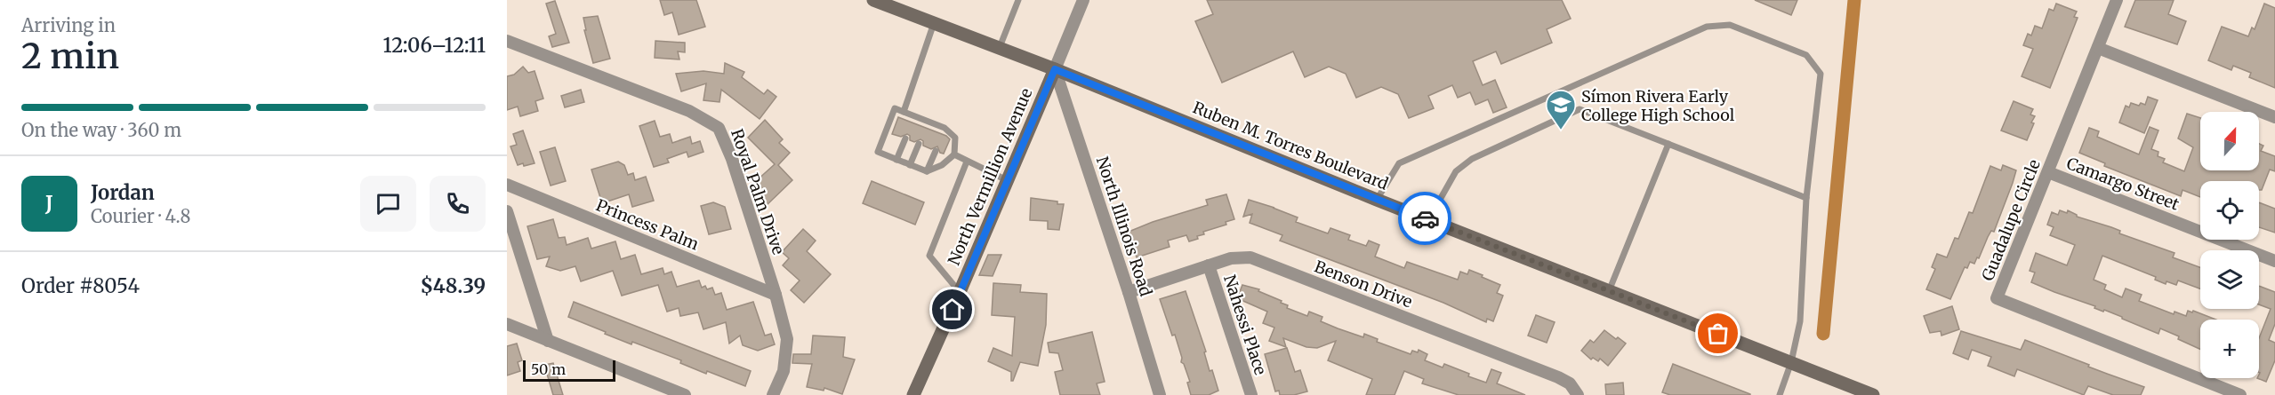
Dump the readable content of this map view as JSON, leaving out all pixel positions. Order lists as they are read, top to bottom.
{
  "streets": {
    "main road": ["Ruben M. Torres Boulevard", "North Vermillion Avenue"],
    "street": [
      "Camargo Street",
      "Royal Palm Drive",
      "Guadalupe Circle",
      "Princess Palm",
      "North Illinois Road",
      "Benson Drive",
      "Nahessi Place"
    ]
  },
  "crossings": [
    ["Ruben M. Torres Boulevard", "North Vermillion Avenue"],
    ["Ruben M. Torres Boulevard", "North Illinois Road"],
    ["North Vermillion Avenue", "North Illinois Road"],
    ["Camargo Street", "Guadalupe Circle"],
    ["Royal Palm Drive", "Princess Palm"],
    ["North Illinois Road", "Benson Drive"],
    ["Benson Drive", "Nahessi Place"]
  ],
  "places": {
    "school or university": ["Símon Rivera Early College High School"]
  },
  "scale_bar": "50 m",
  "north": "top",
  "page": {
    "heading": ["2 min", "Arriving in", "12:06–12:11"],
    "panel": [
      "Jordan",
      "Courier · 4.8",
      "Order #8054",
      "$48.39"
    ],
    "bar": "On the way · 360 m",
    "map_buttons": "+",
    "round": "J",
    "scale": "50 m"
  }
}
